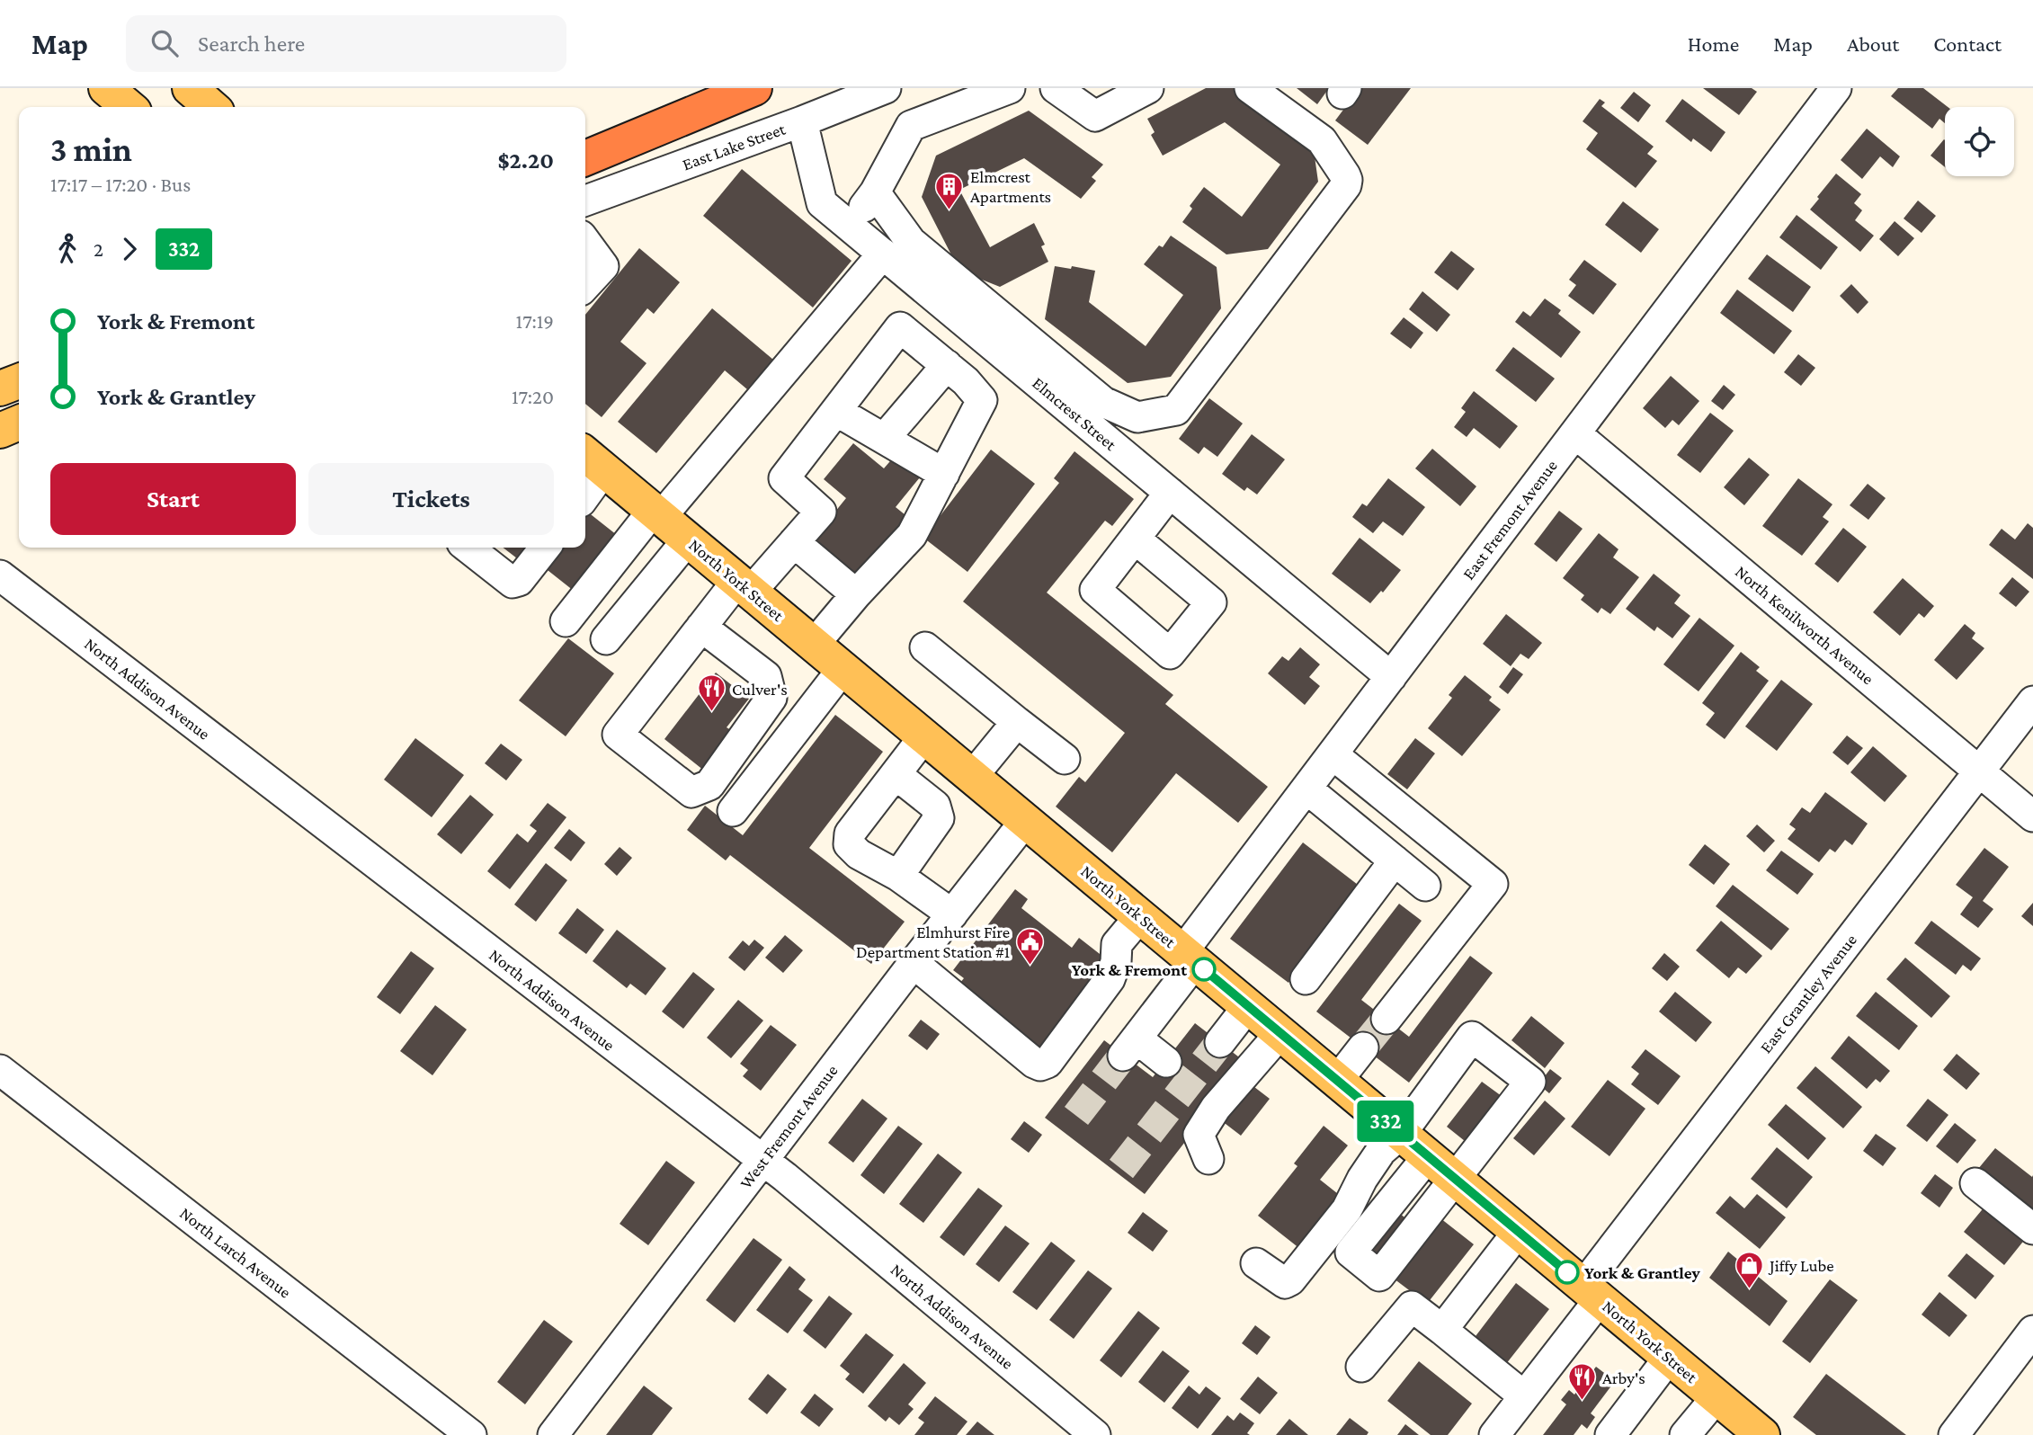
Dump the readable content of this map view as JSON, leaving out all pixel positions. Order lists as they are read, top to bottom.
{
  "streets": {
    "main road": ["North York Street"],
    "street": [
      "East Lake Street",
      "Elmcrest Street",
      "East Fremont Avenue",
      "North Kenilworth Avenue",
      "North Addison Avenue",
      "East Grantley Avenue",
      "West Fremont Avenue",
      "North Larch Avenue"
    ]
  },
  "crossings": [
    ["East Lake Street", "Elmcrest Street"],
    ["Elmcrest Street", "East Fremont Avenue"],
    ["East Fremont Avenue", "North York Street"],
    ["East Fremont Avenue", "North Kenilworth Avenue"],
    ["North York Street", "East Grantley Avenue"],
    ["North York Street", "West Fremont Avenue"],
    ["North Kenilworth Avenue", "East Grantley Avenue"],
    ["North Addison Avenue", "West Fremont Avenue"]
  ],
  "places": {
    "building": ["Elmcrest Apartments"],
    "restaurant": ["Culver's", "Arby's"],
    "public building": ["Elmhurst Fire Department Station #1"],
    "other": ["York & Fremont", "York & Grantley"],
    "shop": ["Jiffy Lube"]
  },
  "lines": ["bus line 332"],
  "page": {
    "header": "Map",
    "search": "Search here",
    "nav": [
      "Home",
      "Map",
      "About",
      "Contact"
    ],
    "on_map": "332",
    "heading": ["3 min", "17:17 – 17:20 · Bus", "$2.20"],
    "legs": ["2", "332"],
    "list": [
      {
        "name": "York & Fremont",
        "value": "17:19"
      },
      {
        "name": "York & Grantley",
        "value": "17:20"
      }
    ],
    "buttons": ["Start", "Tickets"]
  }
}
